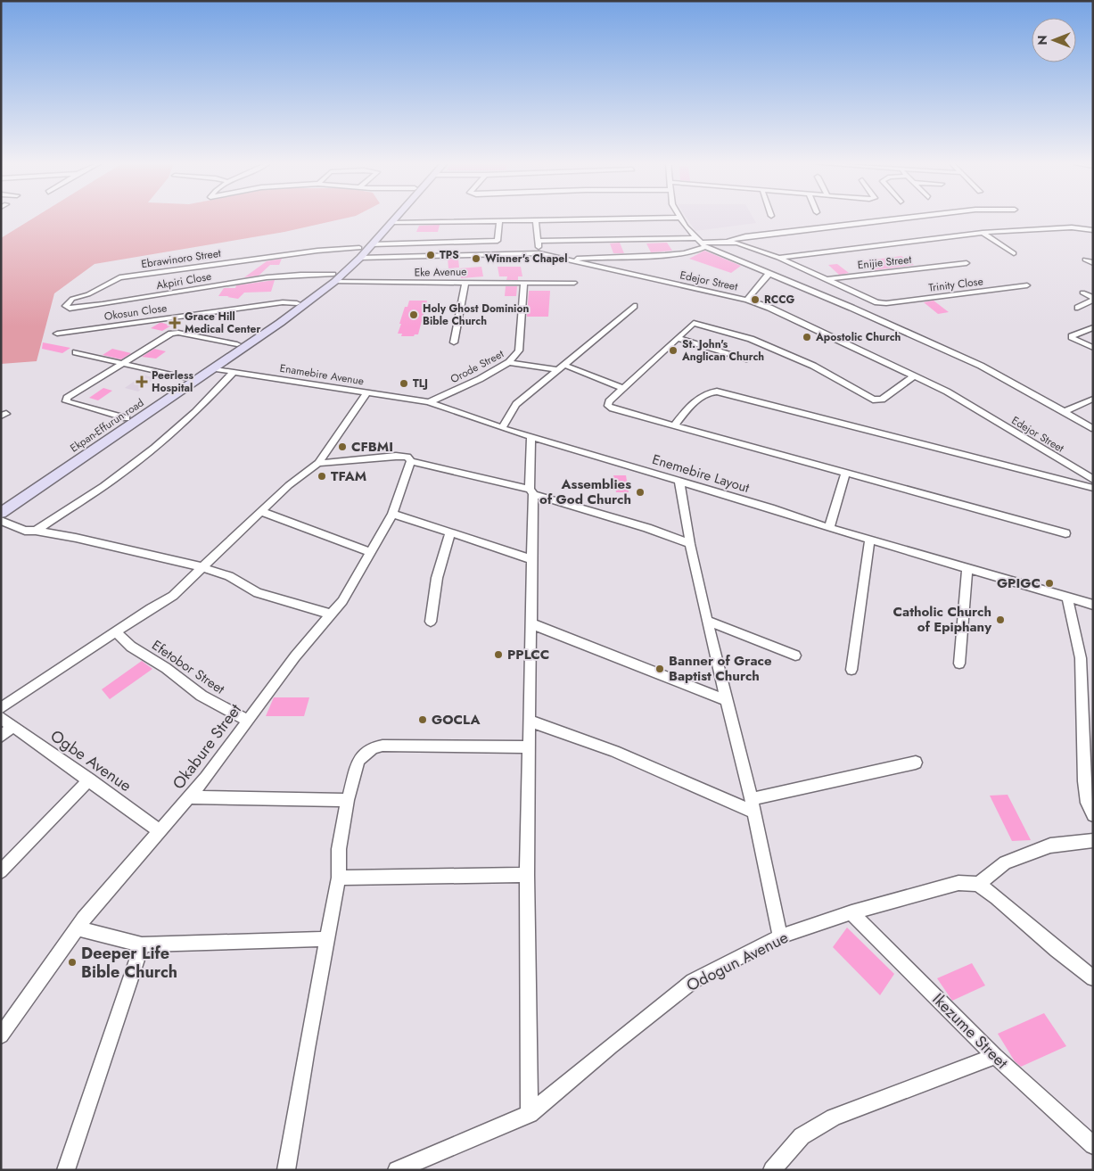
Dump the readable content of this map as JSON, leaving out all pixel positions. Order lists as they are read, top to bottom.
{
  "streets": {
    "main road": ["Ekpan-Effurun road"],
    "street": [
      "Ebrawinoro Street",
      "Enijie Street",
      "Eke Avenue",
      "Akpiri Close",
      "Edejor Street",
      "Trinity Close",
      "Okosun Close",
      "Orode Street",
      "Enamebire Avenue",
      "Enemebire Layout",
      "Efetobor Street",
      "Okabure Street",
      "Ogbe Avenue",
      "Odogun Avenue",
      "Ikezume Street"
    ]
  },
  "crossings": [
    ["Ebrawinoro Street", "Akpiri Close"],
    ["Ebrawinoro Street", "Edejor Street"],
    ["Ebrawinoro Street", "Ekpan-Effurun road"],
    ["Enijie Street", "Trinity Close"],
    ["Eke Avenue", "Akpiri Close"],
    ["Eke Avenue", "Orode Street"],
    ["Eke Avenue", "Ekpan-Effurun road"],
    ["Akpiri Close", "Ekpan-Effurun road"],
    ["Edejor Street", "Ekpan-Effurun road"],
    ["Orode Street", "Enamebire Avenue"],
    ["Orode Street", "Enemebire Layout"],
    ["Enamebire Avenue", "Ekpan-Effurun road"],
    ["Enamebire Avenue", "Enemebire Layout"],
    ["Efetobor Street", "Okabure Street"],
    ["Okabure Street", "Ogbe Avenue"],
    ["Odogun Avenue", "Ikezume Street"]
  ],
  "places": {
    "other": [
      "TPS",
      "Winner's Chapel",
      "RCCG",
      "Holy Ghost Dominion Bible Church",
      "Apostolic Church",
      "St. John's Anglican Church",
      "TLJ",
      "CFBMI",
      "TFAM",
      "Assemblies of God Church",
      "GPIGC",
      "Catholic Church of Epiphany",
      "PPLCC",
      "Banner of Grace Baptist Church",
      "GOCLA",
      "Deeper Life Bible Church"
    ],
    "health": ["Grace Hill Medical Center", "Peerless Hospital"]
  },
  "north": "left"
}
